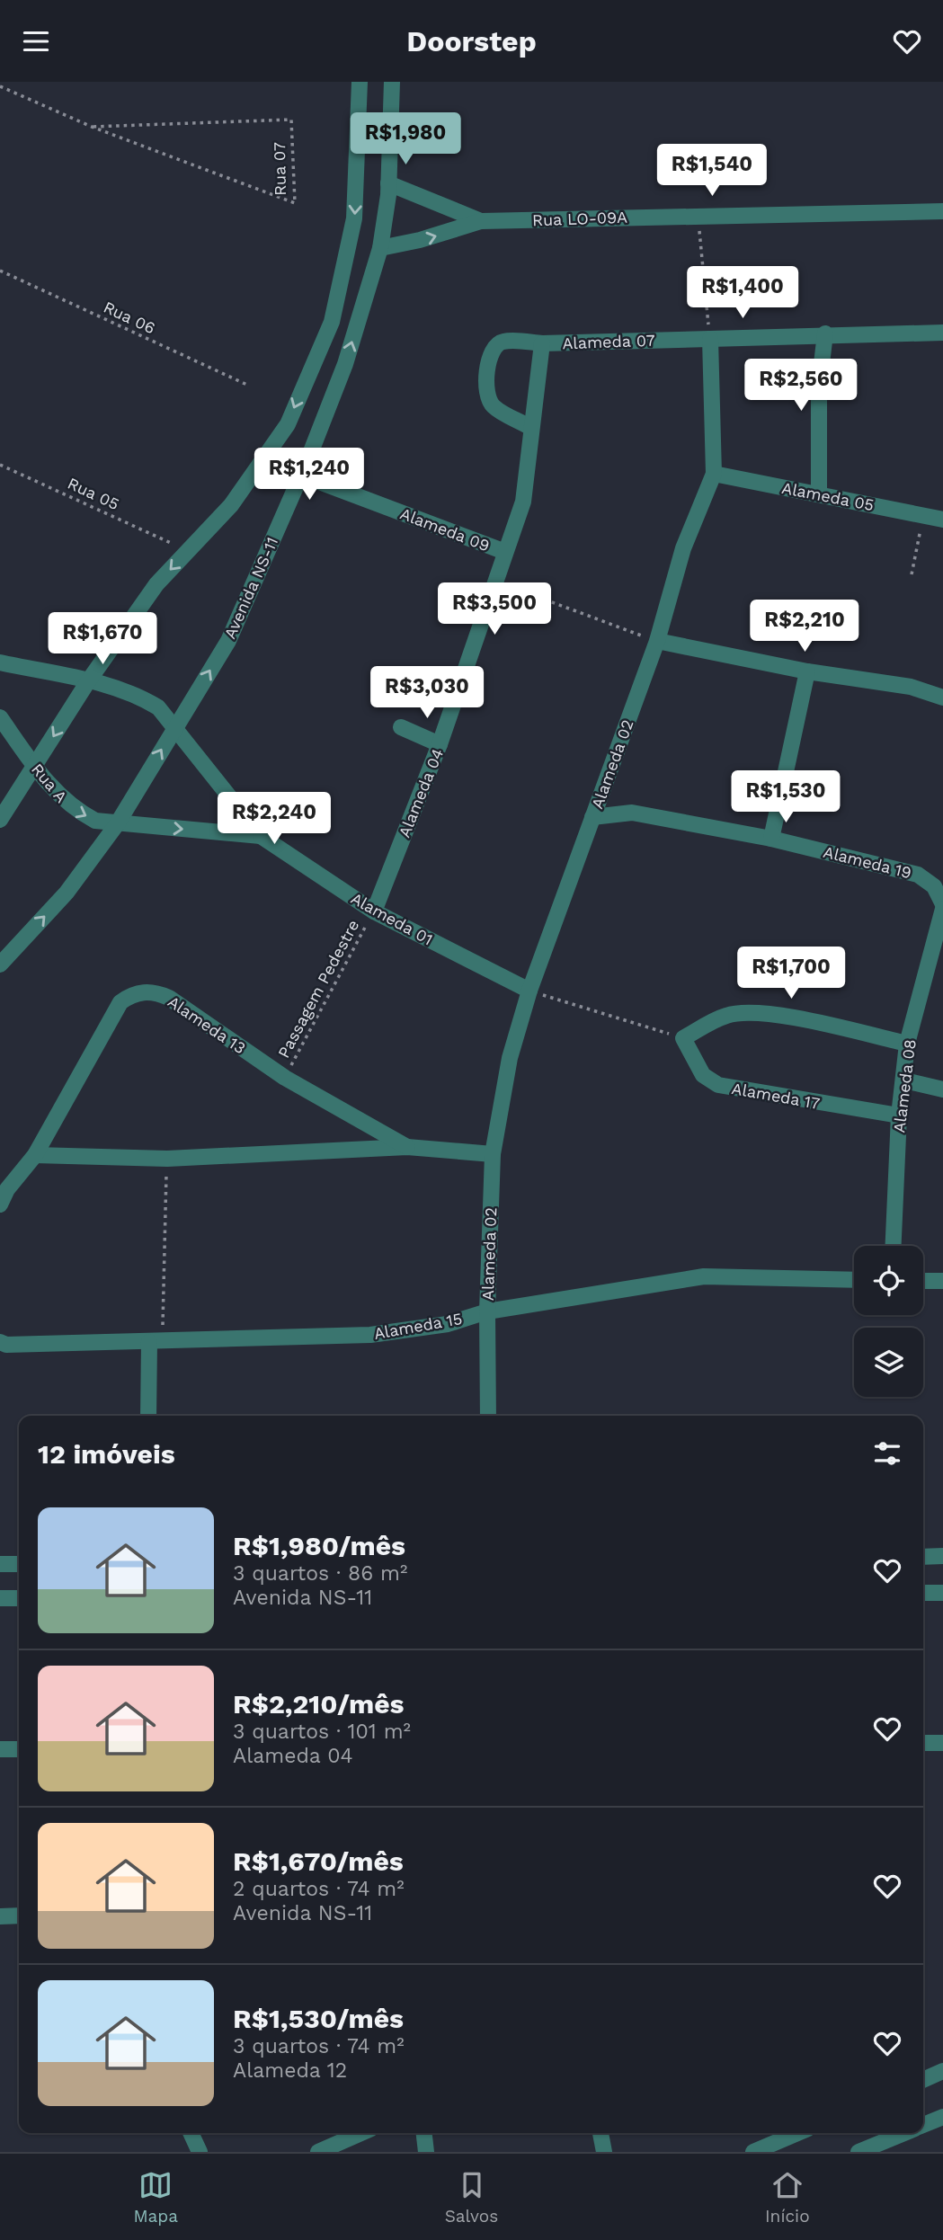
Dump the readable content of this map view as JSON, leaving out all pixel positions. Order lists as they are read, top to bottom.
{
  "streets": {
    "street": [
      "Rua LO-09A",
      "Alameda 07",
      "Alameda 05",
      "Alameda 09",
      "Avenida NS-11",
      "Alameda 02",
      "Rua A",
      "Alameda 04",
      "Alameda 19",
      "Alameda 01",
      "Alameda 13",
      "Alameda 08",
      "Alameda 17",
      "Alameda 15"
    ],
    "path": [
      "Rua 07",
      "Rua 06",
      "Rua 05",
      "Passagem Pedestre"
    ]
  },
  "crossings": [
    ["Rua LO-09A", "Avenida NS-11"],
    ["Alameda 07", "Alameda 02"],
    ["Alameda 07", "Alameda 04"],
    ["Alameda 05", "Alameda 02"],
    ["Alameda 09", "Alameda 04"],
    ["Avenida NS-11", "Rua A"],
    ["Alameda 02", "Alameda 19"],
    ["Alameda 02", "Alameda 01"],
    ["Alameda 02", "Alameda 13"],
    ["Alameda 02", "Alameda 15"],
    ["Rua A", "Alameda 01"],
    ["Alameda 04", "Alameda 01"],
    ["Alameda 04", "Passagem Pedestre"],
    ["Alameda 19", "Alameda 08"],
    ["Alameda 01", "Passagem Pedestre"],
    ["Passagem Pedestre", "Alameda 13"],
    ["Alameda 08", "Alameda 17"]
  ],
  "one_way": ["Rua A"],
  "page": {
    "header": "Doorstep",
    "price": [
      "R$1,980",
      "R$1,540",
      "R$1,400",
      "R$2,560",
      "R$1,240",
      "R$3,500",
      "R$2,210",
      "R$1,670",
      "R$3,030",
      "R$1,530",
      "R$2,240",
      "R$1,700"
    ],
    "heading": "12 imóveis",
    "list": [
      {
        "name": "R$1,980/mês",
        "note": "3 quartos · 86 m² · Avenida NS-11"
      },
      {
        "name": "R$2,210/mês",
        "note": "3 quartos · 101 m² · Alameda 04"
      },
      {
        "name": "R$1,670/mês",
        "note": "2 quartos · 74 m² · Avenida NS-11"
      },
      {
        "name": "R$1,530/mês",
        "note": "3 quartos · 74 m² · Alameda 12"
      }
    ],
    "tabs": ["Mapa", "Salvos", "Início"]
  }
}
